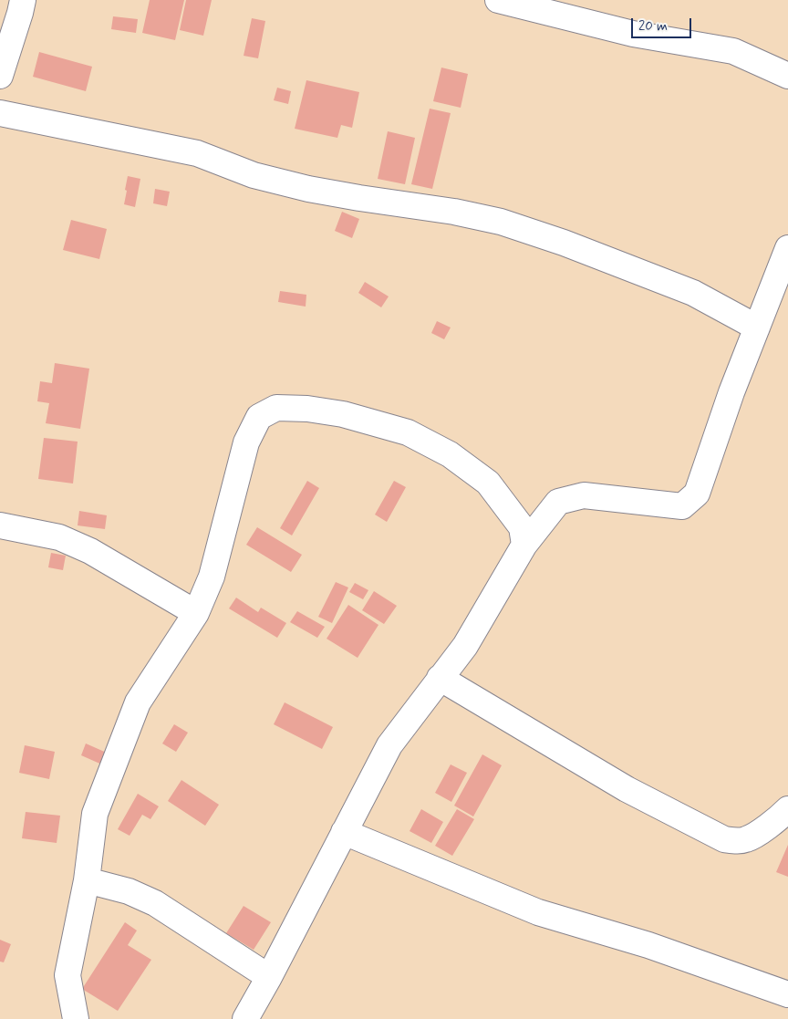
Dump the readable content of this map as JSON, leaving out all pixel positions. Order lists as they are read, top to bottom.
{
  "scale_bar": "20 m"
}
